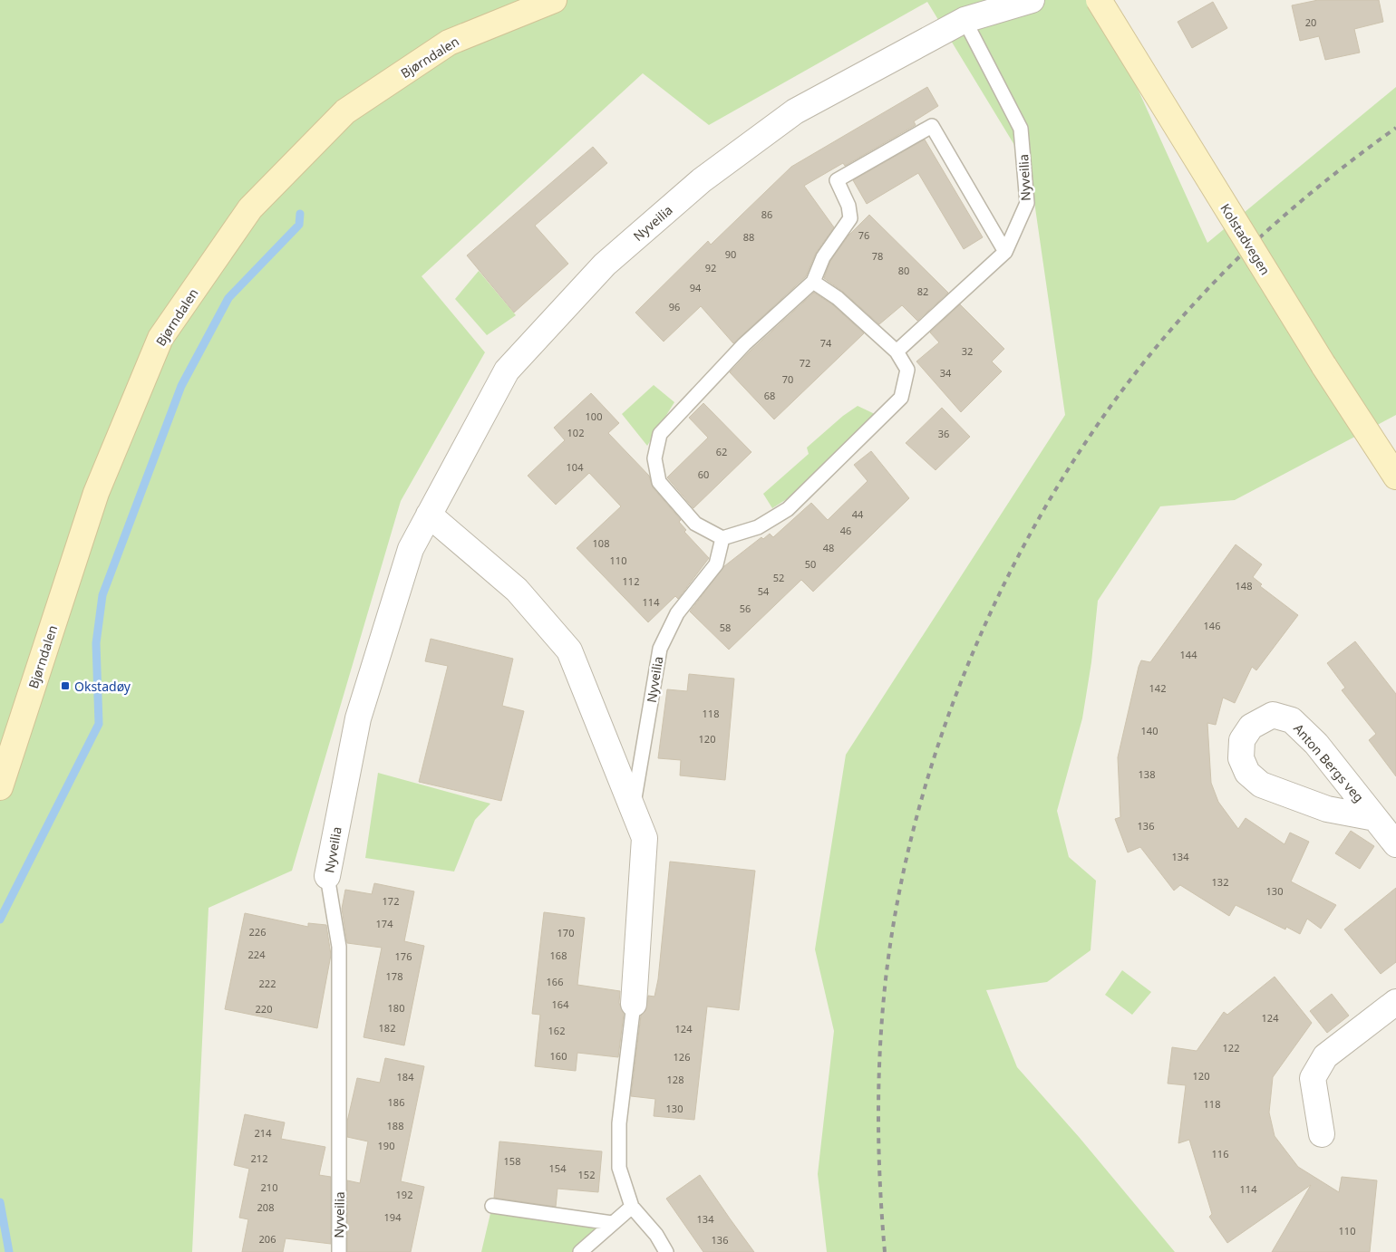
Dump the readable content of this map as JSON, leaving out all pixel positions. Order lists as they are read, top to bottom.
{
  "streets": {
    "main road": ["Bjørndalen", "Kolstadvegen"],
    "street": ["Nyveilia", "Anton Bergs veg"]
  },
  "places": {
    "transit": ["Okstadøy"]
  },
  "house_numbers": [
    "20",
    "86",
    "76",
    "88",
    "90",
    "78",
    "92",
    "80",
    "94",
    "82",
    "96",
    "74",
    "32",
    "72",
    "34",
    "70",
    "68",
    "100",
    "102",
    "36",
    "62",
    "104",
    "60",
    "44",
    "46",
    "108",
    "48",
    "110",
    "50",
    "52",
    "112",
    "148",
    "54",
    "114",
    "56",
    "146",
    "58",
    "144",
    "142",
    "118",
    "140",
    "120",
    "138",
    "136",
    "134",
    "132",
    "130",
    "172",
    "174",
    "226",
    "170",
    "224",
    "168",
    "176",
    "178",
    "166",
    "222",
    "164",
    "180",
    "220",
    "124",
    "182",
    "124",
    "162",
    "122",
    "160",
    "126",
    "120",
    "184",
    "128",
    "186",
    "118",
    "130",
    "188",
    "214",
    "190",
    "116",
    "212",
    "158",
    "154",
    "152",
    "210",
    "114",
    "192",
    "208",
    "194",
    "134",
    "110",
    "206",
    "136"
  ]
}
